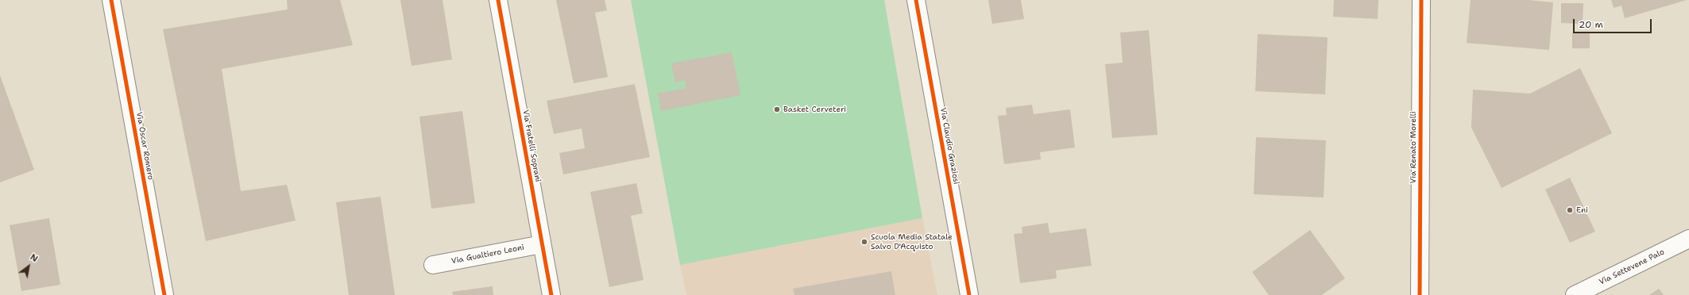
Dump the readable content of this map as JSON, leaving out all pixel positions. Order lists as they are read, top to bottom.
{
  "streets": {
    "street": [
      "Via Oscar Romero",
      "Via Fratelli Soprani",
      "Via Claudio Graziosi",
      "Via Renato Morelli",
      "Via Gualtiero Leoni",
      "Via Settevene Palo"
    ]
  },
  "crossings": [
    ["Via Fratelli Soprani", "Via Gualtiero Leoni"]
  ],
  "places": ["Basket Cerveteri", "Eni", "Scuola Media Statale Salvo D'Acquisto"],
  "scale_bar": "20 m",
  "north": "top right"
}
